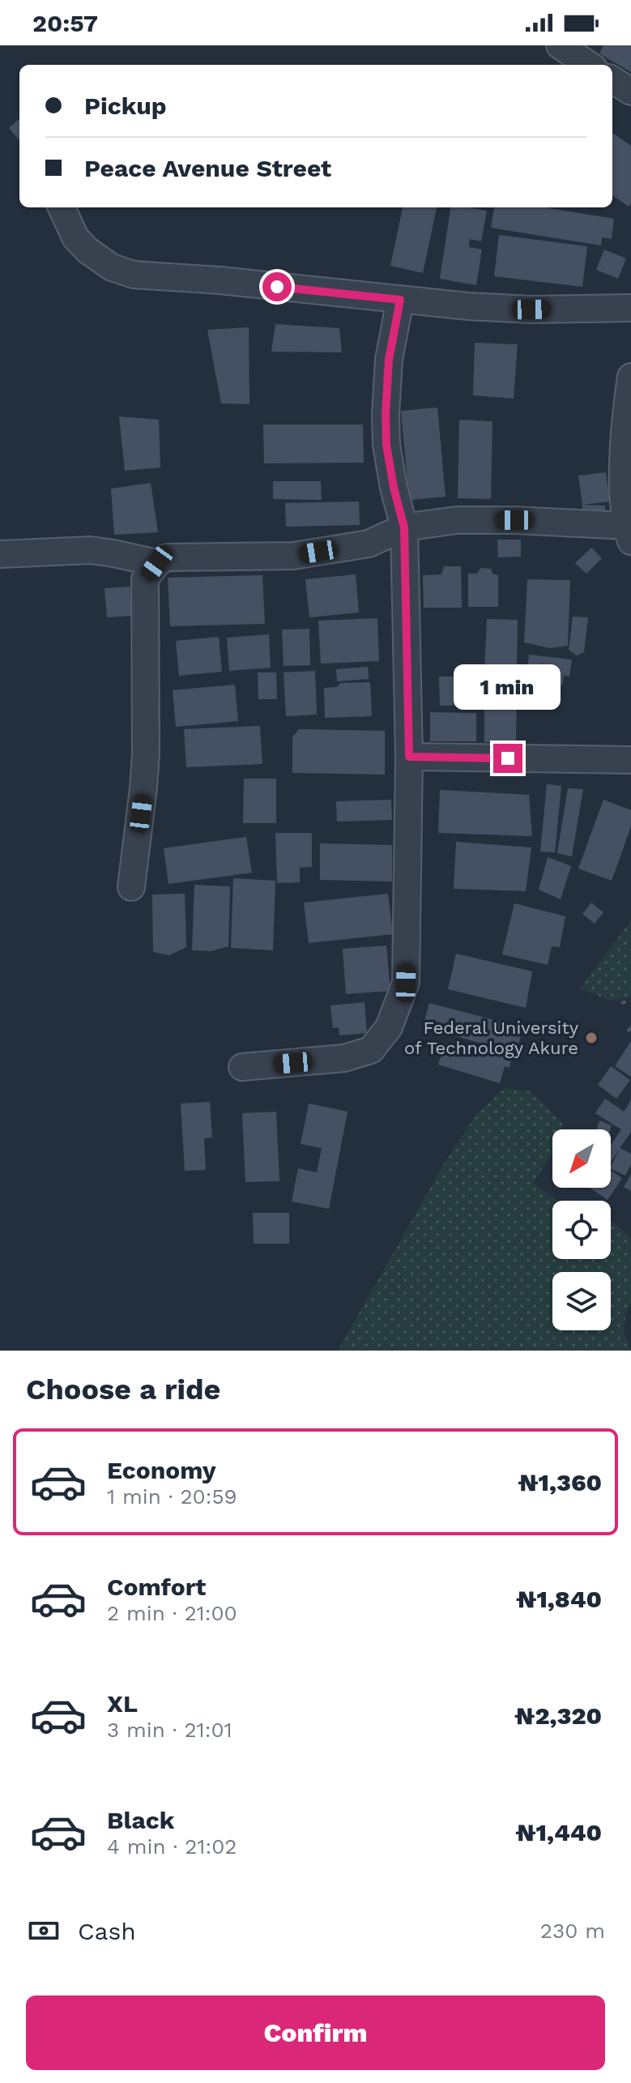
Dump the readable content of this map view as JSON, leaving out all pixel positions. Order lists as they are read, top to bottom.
{
  "places": ["Federal University of Technology Akure"],
  "north": "bottom left",
  "page": {
    "status": "20:57",
    "banner": ["Pickup", "Peace Avenue Street"],
    "bubble": "1 min",
    "heading": "Choose a ride",
    "list": [
      {
        "name": "Economy",
        "note": "1 min · 20:59",
        "value": "₦1,360"
      },
      {
        "name": "Comfort",
        "note": "2 min · 21:00",
        "value": "₦1,840"
      },
      {
        "name": "XL",
        "note": "3 min · 21:01",
        "value": "₦2,320"
      },
      {
        "name": "Black",
        "note": "4 min · 21:02",
        "value": "₦1,440"
      }
    ],
    "pay": ["Cash", "230 m"],
    "buttons": "Confirm"
  }
}
